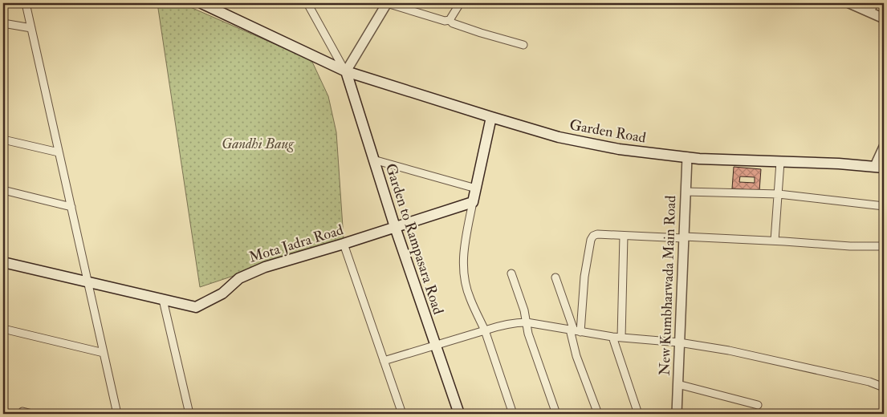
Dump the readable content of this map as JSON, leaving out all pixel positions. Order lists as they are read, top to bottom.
{
  "streets": {
    "main road": ["Garden Road", "Garden to Rampasara Road", "Mota Jadra Road"],
    "street": ["New Kumbharwada Main Road"]
  },
  "crossings": [
    ["Garden Road", "Garden to Rampasara Road"],
    ["Garden Road", "New Kumbharwada Main Road"],
    ["Garden to Rampasara Road", "Mota Jadra Road"]
  ],
  "parks": ["Gandhi Baug"]
}
